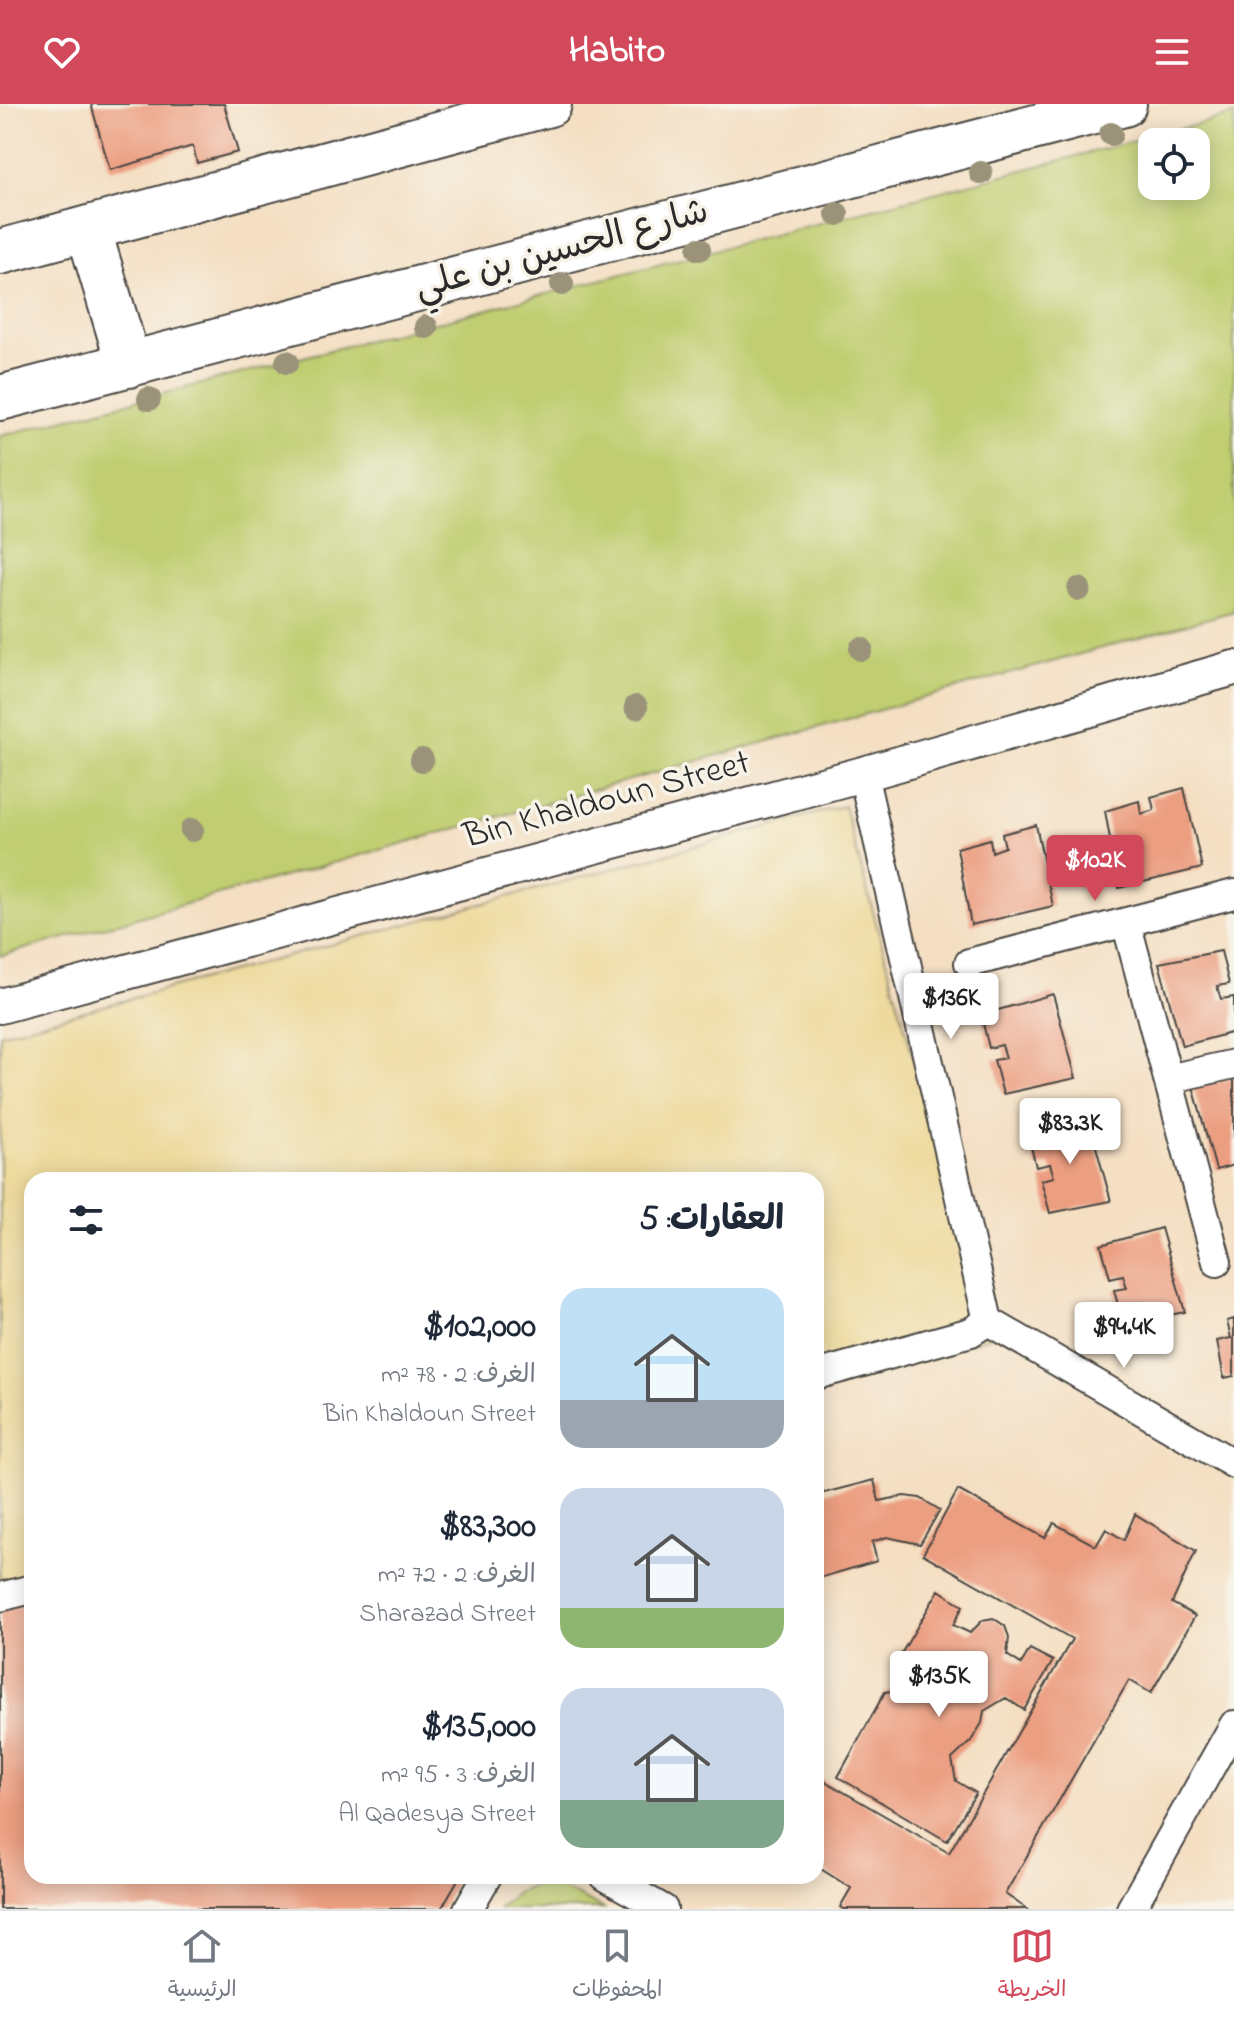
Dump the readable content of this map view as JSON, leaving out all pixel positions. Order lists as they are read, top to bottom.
{
  "streets": {
    "highway": ["شارع الحسين بن علي"],
    "street": ["Bin Khaldoun Street"]
  },
  "page": {
    "header": "Habito",
    "price": [
      "$102K",
      "$136K",
      "$83.3K",
      "$94.4K",
      "$135K"
    ],
    "heading": "العقارات: 5",
    "list": [
      {
        "name": "$102,000",
        "note": "الغرف: 2 · 78 m² · Bin Khaldoun Street"
      },
      {
        "name": "$83,300",
        "note": "الغرف: 2 · 72 m² · Sharazad Street"
      },
      {
        "name": "$135,000",
        "note": "الغرف: 3 · 95 m² · Al Qadesya Street"
      }
    ],
    "tabs": ["الخريطة", "المحفوظات", "الرئيسية"]
  }
}
